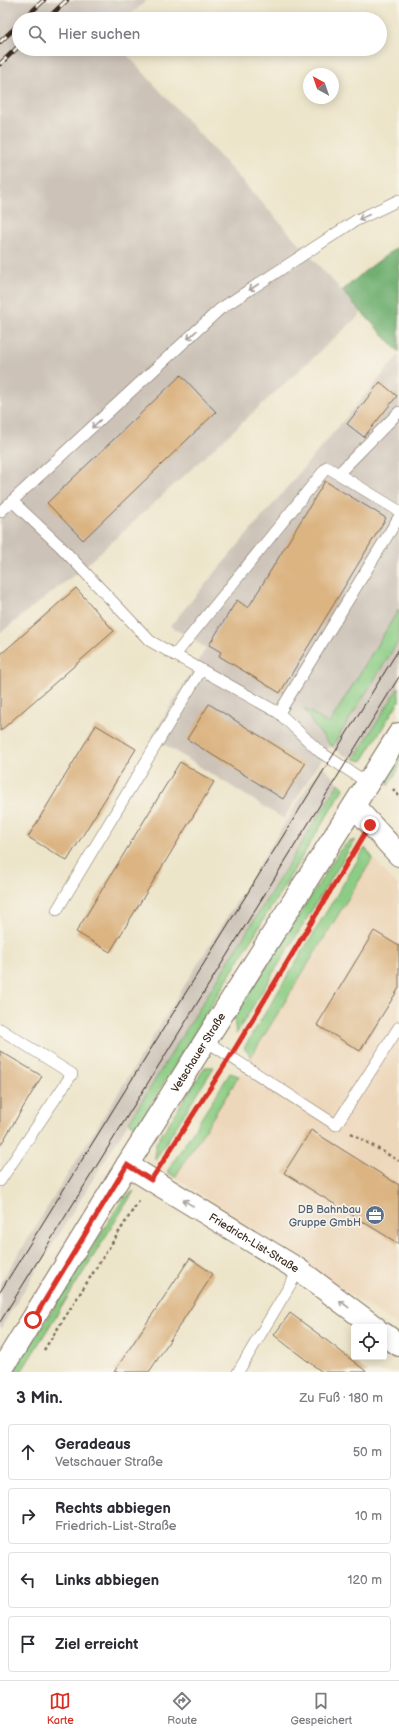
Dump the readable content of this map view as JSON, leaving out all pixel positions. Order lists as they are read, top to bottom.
{
  "streets": {
    "street": ["Vetschauer Straße", "Friedrich-List-Straße"]
  },
  "crossings": [
    ["Vetschauer Straße", "Friedrich-List-Straße"]
  ],
  "one_way": ["Friedrich-List-Straße"],
  "places": {
    "office": ["DB Bahnbau Gruppe GmbH"]
  },
  "north": "top left",
  "page": {
    "search": "Hier suchen",
    "heading": ["3 Min.", "Zu Fuß · 180 m"],
    "list": [
      ["Geradeaus", "Vetschauer Straße", "50 m"],
      ["Rechts abbiegen", "Friedrich-List-Straße", "10 m"],
      ["Links abbiegen", "120 m"],
      "Ziel erreicht"
    ],
    "nav": ["Karte", "Route", "Gespeichert"]
  }
}
